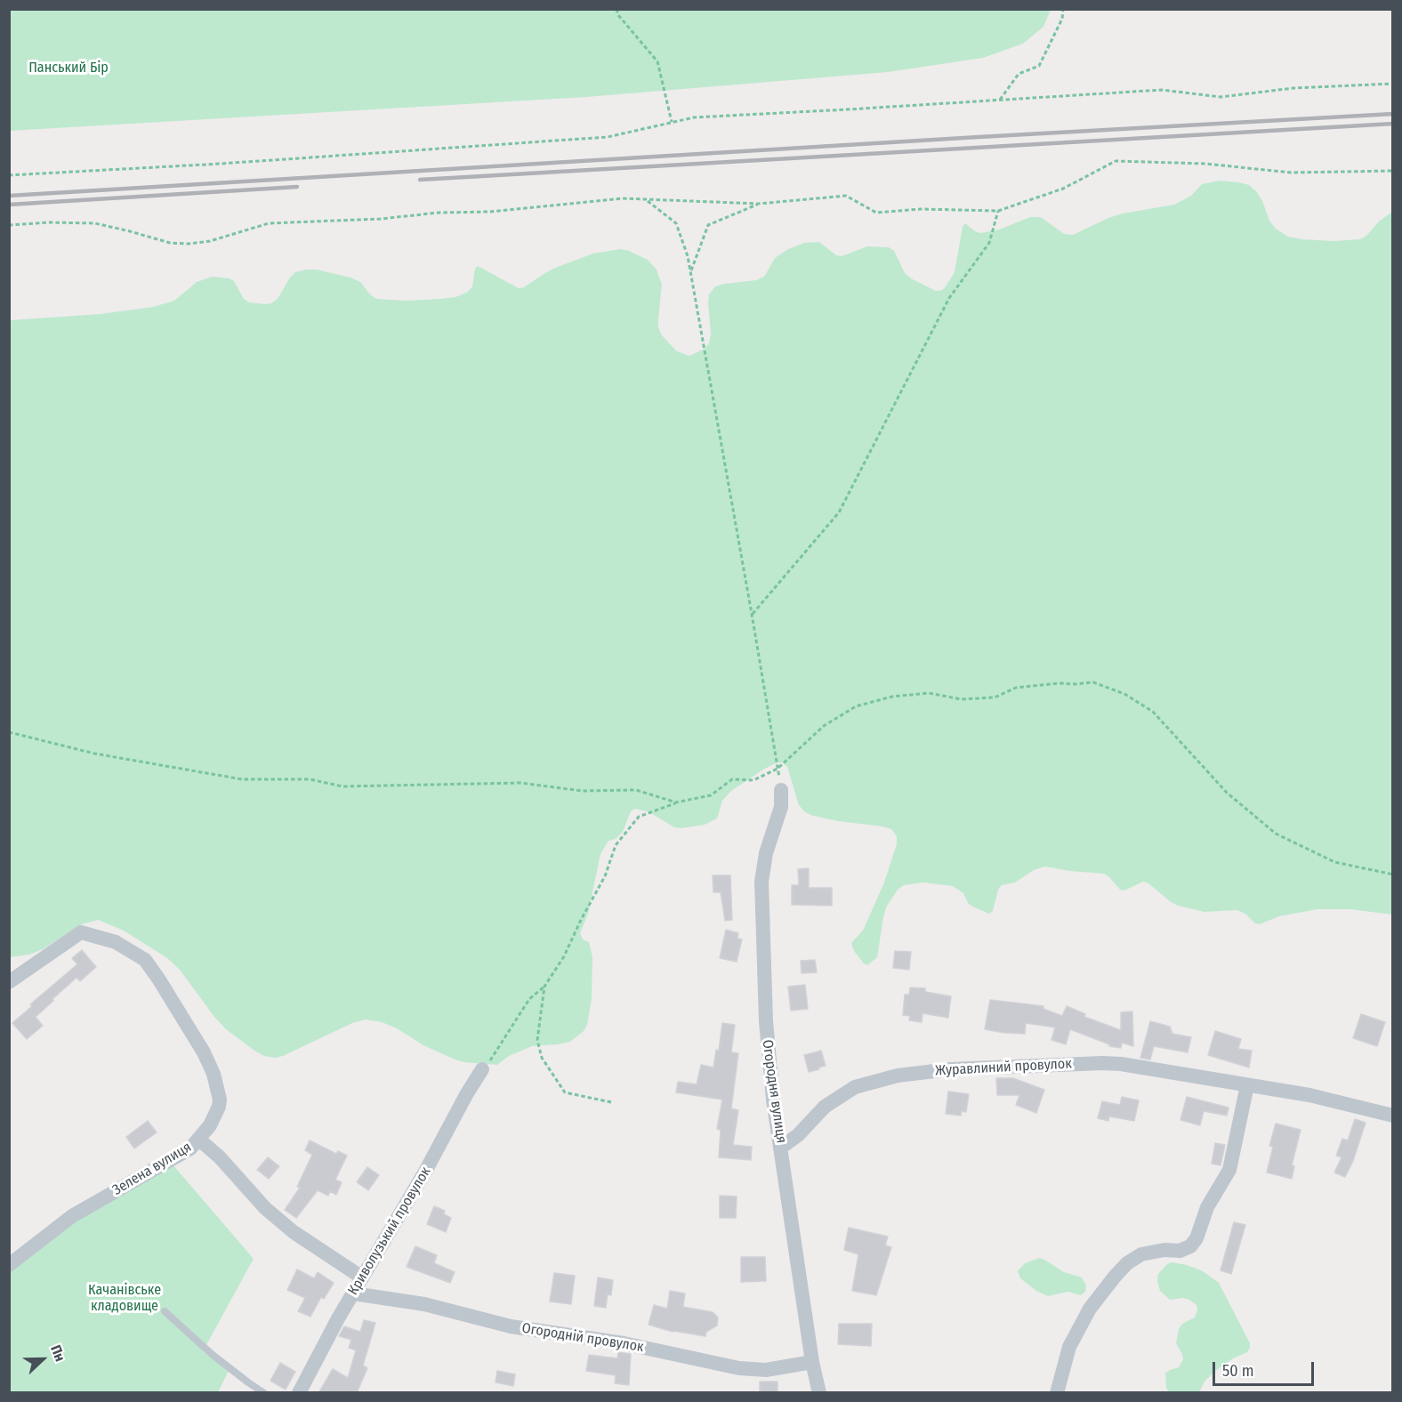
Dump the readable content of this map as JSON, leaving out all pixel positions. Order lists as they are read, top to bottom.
{
  "streets": {
    "street": [
      "Журавлиний провулок",
      "Огородня вулиця",
      "Зелена вулиця",
      "Криволузький провулок",
      "Огородній провулок"
    ]
  },
  "crossings": [
    ["Журавлиний провулок", "Огородня вулиця"],
    ["Огородня вулиця", "Огородній провулок"],
    ["Криволузький провулок", "Огородній провулок"]
  ],
  "parks": ["Панський Бір", "Качанівське кладовище"],
  "scale_bar": "50 m",
  "north": "right"
}
